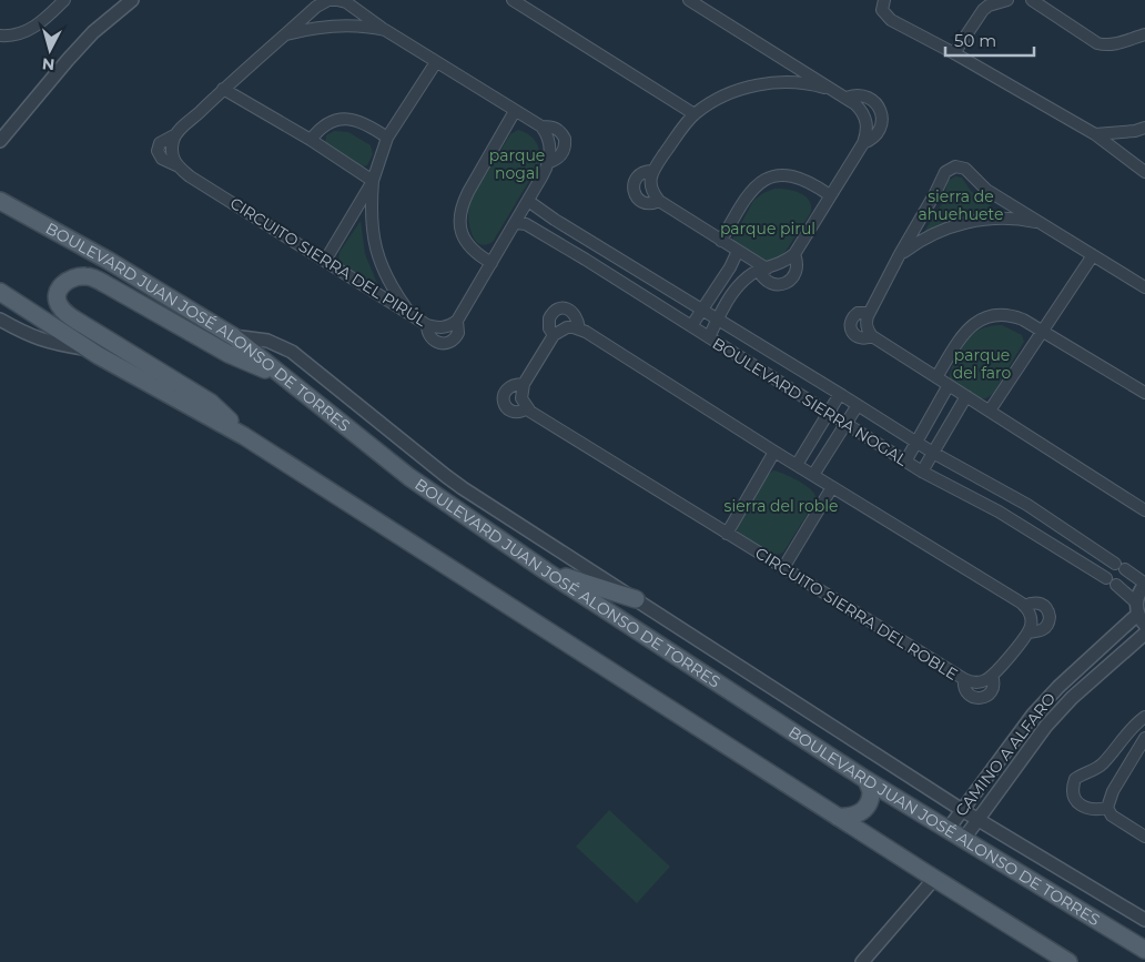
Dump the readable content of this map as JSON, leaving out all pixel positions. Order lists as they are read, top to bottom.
{
  "streets": {
    "main road": ["BOULEVARD JUAN JOSÉ ALONSO DE TORRES"],
    "street": [
      "CIRCUITO SIERRA DEL PIRÚL",
      "BOULEVARD SIERRA NOGAL",
      "CIRCUITO SIERRA DEL ROBLE",
      "CAMINO A ALFARO"
    ]
  },
  "crossings": [
    ["CIRCUITO SIERRA DEL PIRÚL", "BOULEVARD SIERRA NOGAL"],
    ["BOULEVARD JUAN JOSÉ ALONSO DE TORRES", "CAMINO A ALFARO"]
  ],
  "parks": [
    "parque nogal",
    "sierra de ahuehuete",
    "parque pirul",
    "parque del faro",
    "sierra del roble"
  ],
  "scale_bar": "50 m",
  "north": "bottom"
}
